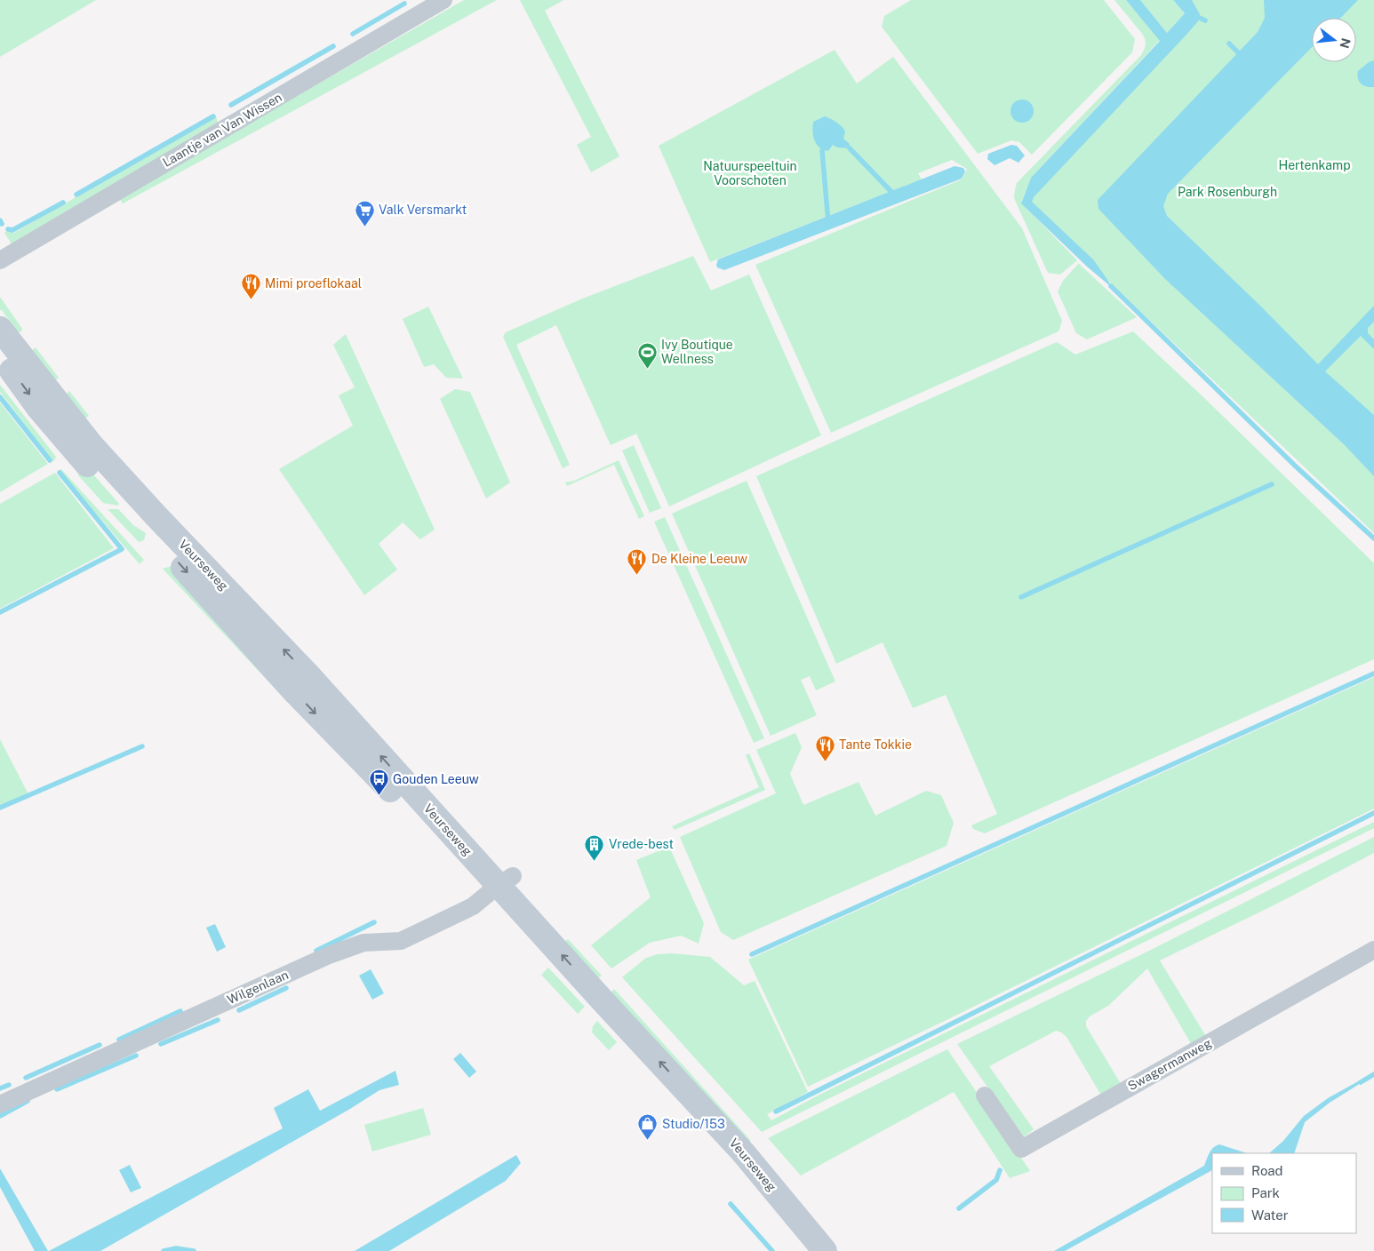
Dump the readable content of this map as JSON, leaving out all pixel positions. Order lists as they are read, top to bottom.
{
  "streets": {
    "main road": ["Veurseweg"],
    "street": ["Laantje van Van Wissen", "Wilgenlaan", "Swagermanweg"]
  },
  "crossings": [
    ["Veurseweg", "Wilgenlaan"]
  ],
  "parks": ["Hertenkamp", "Natuurspeeltuin Voorschoten", "Park Rosenburgh"],
  "places": {
    "supermarket": ["Valk Versmarkt"],
    "restaurant": ["Mimi proeflokaal", "De Kleine Leeuw", "Tante Tokkie"],
    "sports": ["Ivy Boutique Wellness"],
    "bus stop": ["Gouden Leeuw"],
    "building": ["Vrede-best"],
    "shop": ["Studio/153"]
  },
  "legend": ["Road", "Park", "Water"],
  "north": "right"
}
